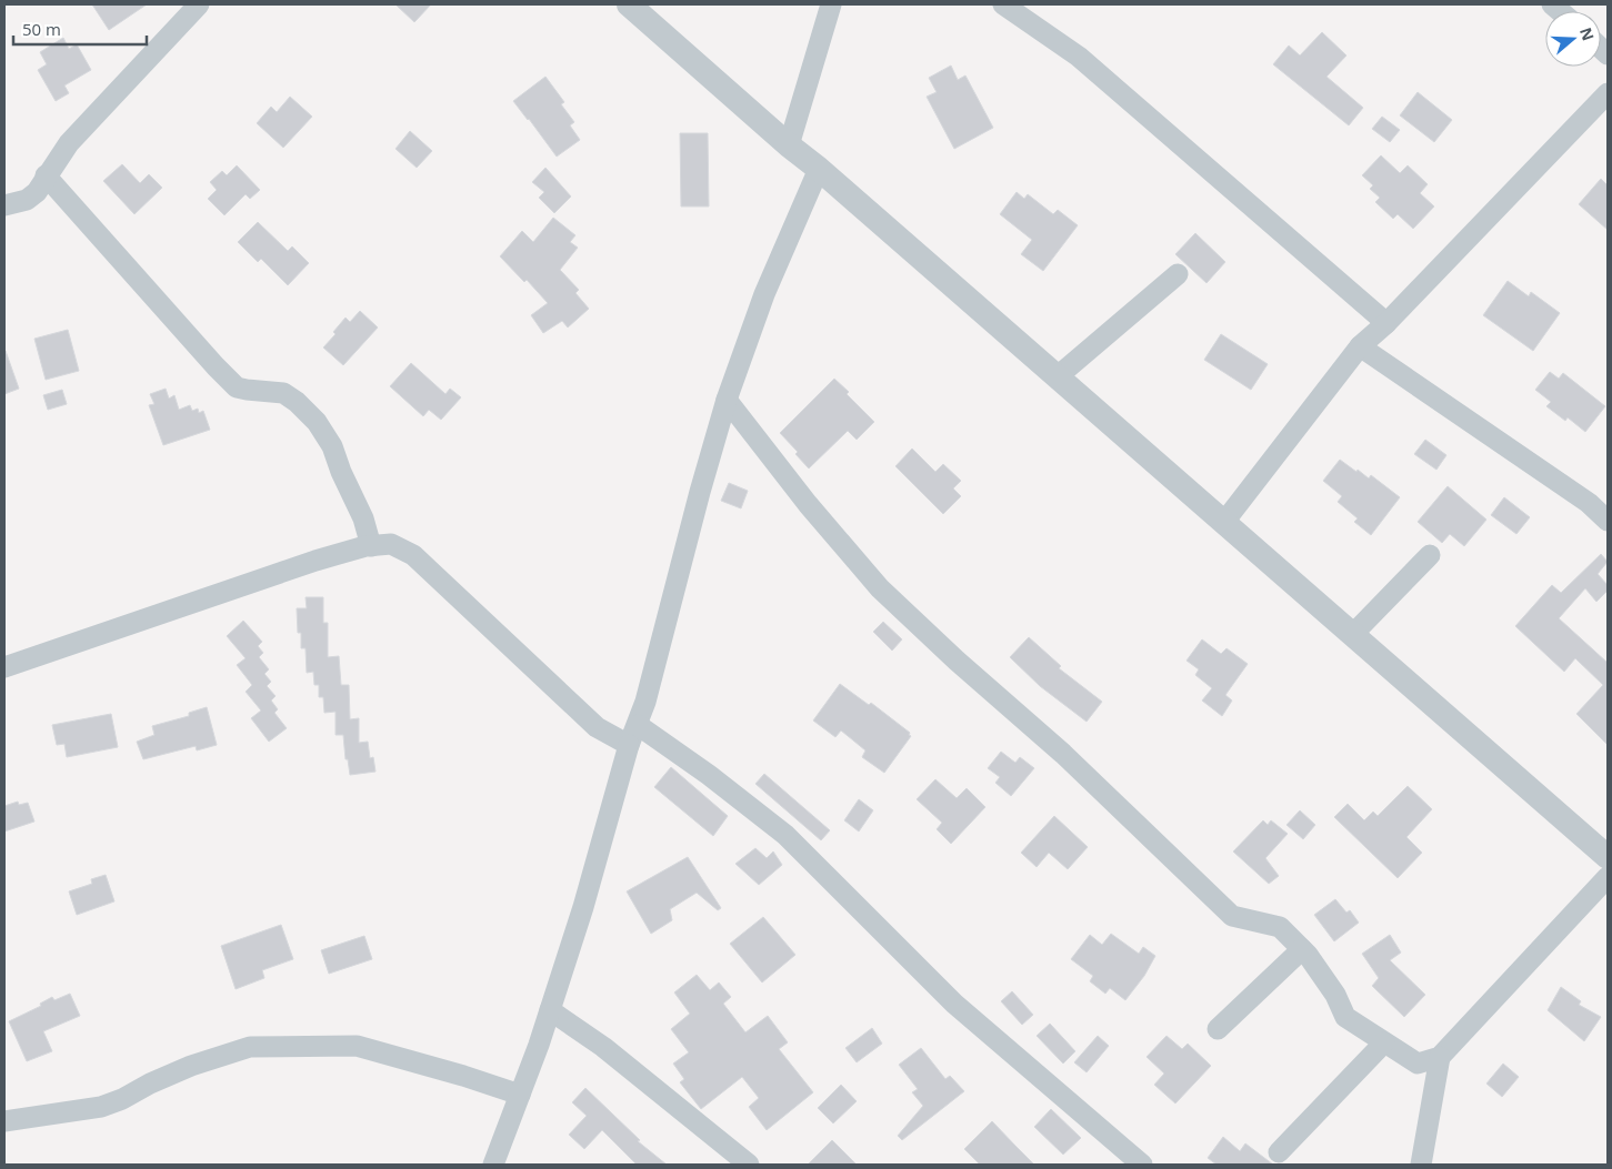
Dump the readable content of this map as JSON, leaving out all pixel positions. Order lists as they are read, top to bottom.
{
  "scale_bar": "50 m",
  "north": "right"
}
